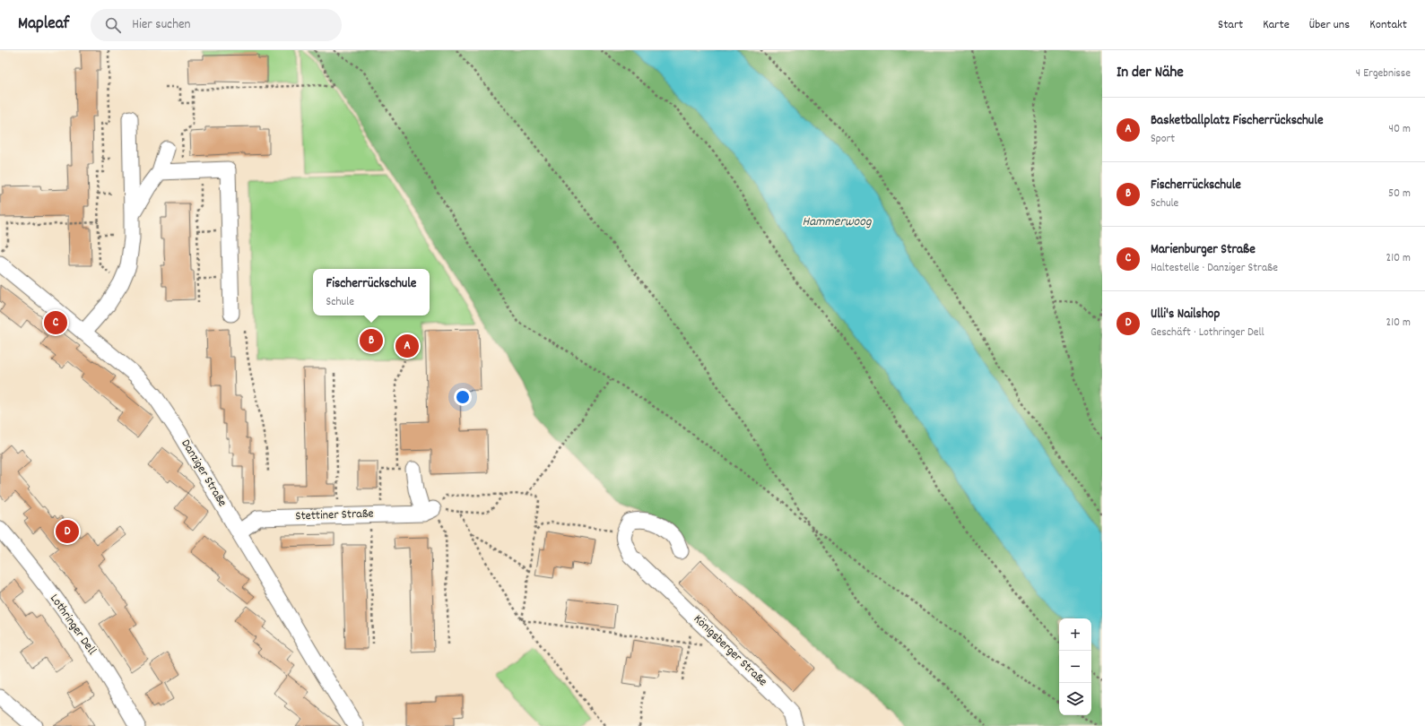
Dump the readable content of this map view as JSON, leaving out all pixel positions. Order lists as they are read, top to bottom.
{
  "streets": {
    "street": [
      "Danziger Straße",
      "Stettiner Straße",
      "Lothringer Dell",
      "Königsberger Straße"
    ]
  },
  "crossings": [
    ["Danziger Straße", "Stettiner Straße"]
  ],
  "water": ["Hammerwoog"],
  "page": {
    "header": "Mapleaf",
    "search": "Hier suchen",
    "nav": [
      "Start",
      "Karte",
      "Über uns",
      "Kontakt"
    ],
    "heading": ["In der Nähe", "4 Ergebnisse"],
    "list": [
      {
        "mark": "A",
        "name": "Basketballplatz Fischerrückschule",
        "note": "Sport",
        "value": "40 m"
      },
      {
        "mark": "B",
        "name": "Fischerrückschule",
        "note": "Schule",
        "value": "50 m"
      },
      {
        "mark": "C",
        "name": "Marienburger Straße",
        "note": "Haltestelle · Danziger Straße",
        "value": "210 m"
      },
      {
        "mark": "D",
        "name": "Ulli's Nailshop",
        "note": "Geschäft · Lothringer Dell",
        "value": "210 m"
      }
    ],
    "popup": ["Fischerrückschule", "Schule"],
    "pins": [
      "C",
      "B",
      "A",
      "D"
    ],
    "map_buttons": ["+", "−"]
  }
}
